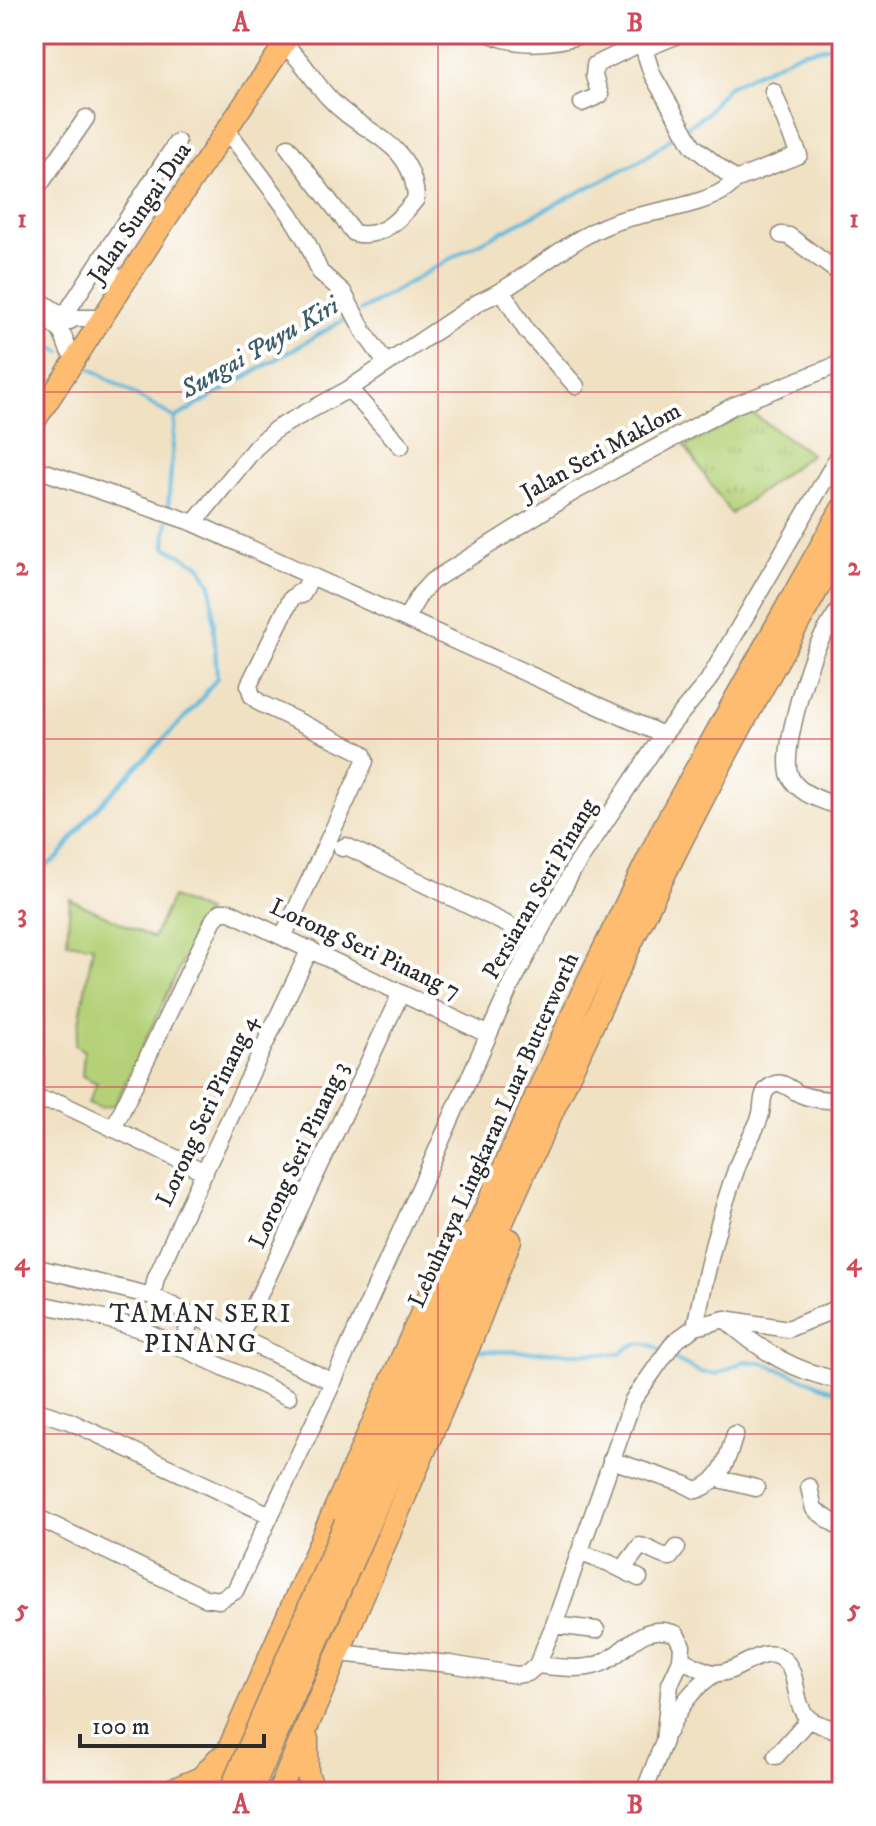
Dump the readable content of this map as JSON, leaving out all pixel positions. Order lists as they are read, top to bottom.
{
  "streets": {
    "highway": ["Lebuhraya Lingkaran Luar Butterworth"],
    "main road": ["Jalan Sungai Dua"],
    "street": [
      "Jalan Seri Maklom",
      "Persiaran Seri Pinang",
      "Lorong Seri Pinang 7",
      "Lorong Seri Pinang 4",
      "Lorong Seri Pinang 3"
    ]
  },
  "crossings": [
    ["Persiaran Seri Pinang", "Lorong Seri Pinang 7"],
    ["Lorong Seri Pinang 7", "Lorong Seri Pinang 4"],
    ["Lorong Seri Pinang 7", "Lorong Seri Pinang 3"]
  ],
  "districts": ["TAMAN SERI PINANG"],
  "water": ["Sungai Puyu Kiri"],
  "scale_bar": "100 m",
  "grid": {
    "columns": ["A", "B"],
    "rows": [
      "1",
      "2",
      "3",
      "4",
      "5"
    ]
  }
}
